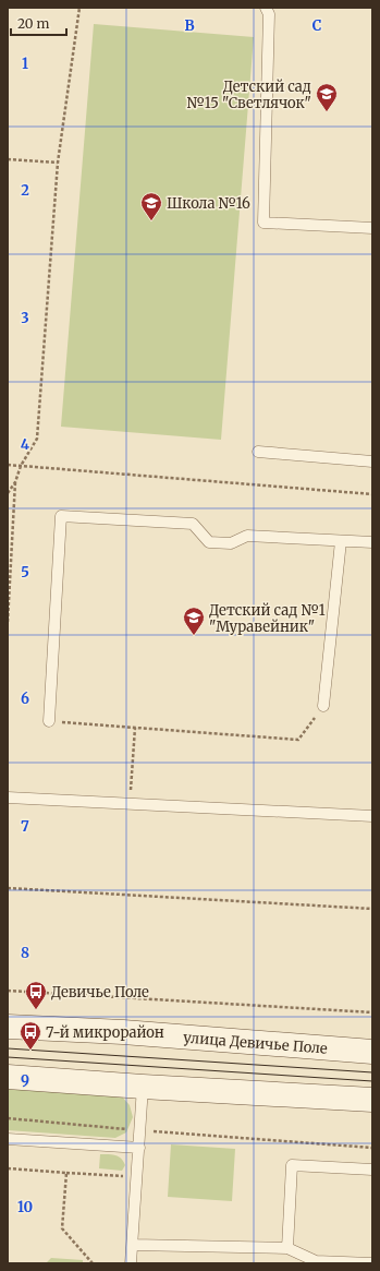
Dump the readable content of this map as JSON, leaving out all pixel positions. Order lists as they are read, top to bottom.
{
  "streets": {
    "main road": ["улица Девичье Поле"]
  },
  "places": {
    "school or university": ["Детский сад №15 \"Светлячок\"", "Школа №16", "Детский сад №1 \"Муравейник\""],
    "bus stop": ["Девичье Поле", "7-й микрорайон"]
  },
  "scale_bar": "20 m",
  "grid": {
    "columns": ["B", "C"],
    "rows": [
      "1",
      "2",
      "3",
      "4",
      "5",
      "6",
      "7",
      "8",
      "9",
      "10"
    ]
  }
}
